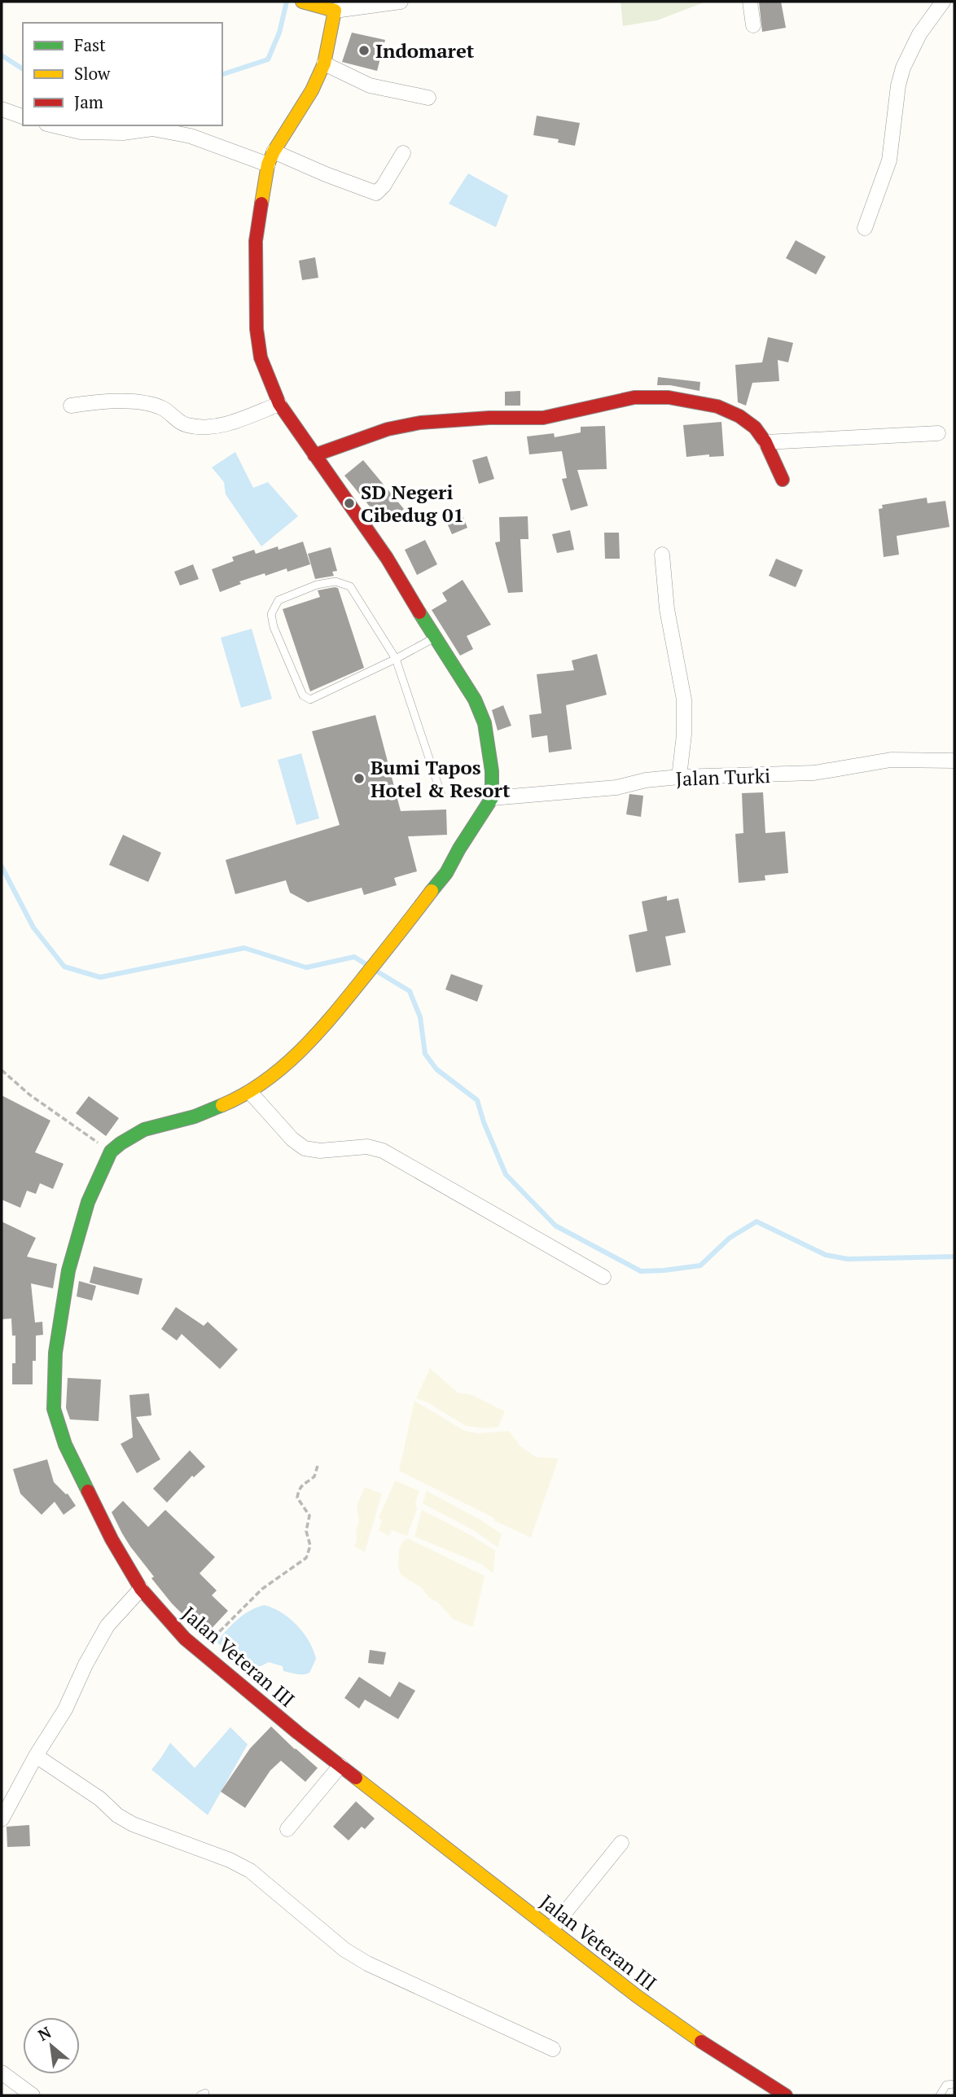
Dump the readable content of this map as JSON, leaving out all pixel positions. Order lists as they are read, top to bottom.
{
  "streets": {
    "street": ["Jalan Turki", "Jalan Veteran III"]
  },
  "places": ["Indomaret", "SD Negeri Cibedug 01", "Bumi Tapos Hotel & Resort"],
  "legend": ["Fast", "Slow", "Jam"],
  "north": "top left"
}
